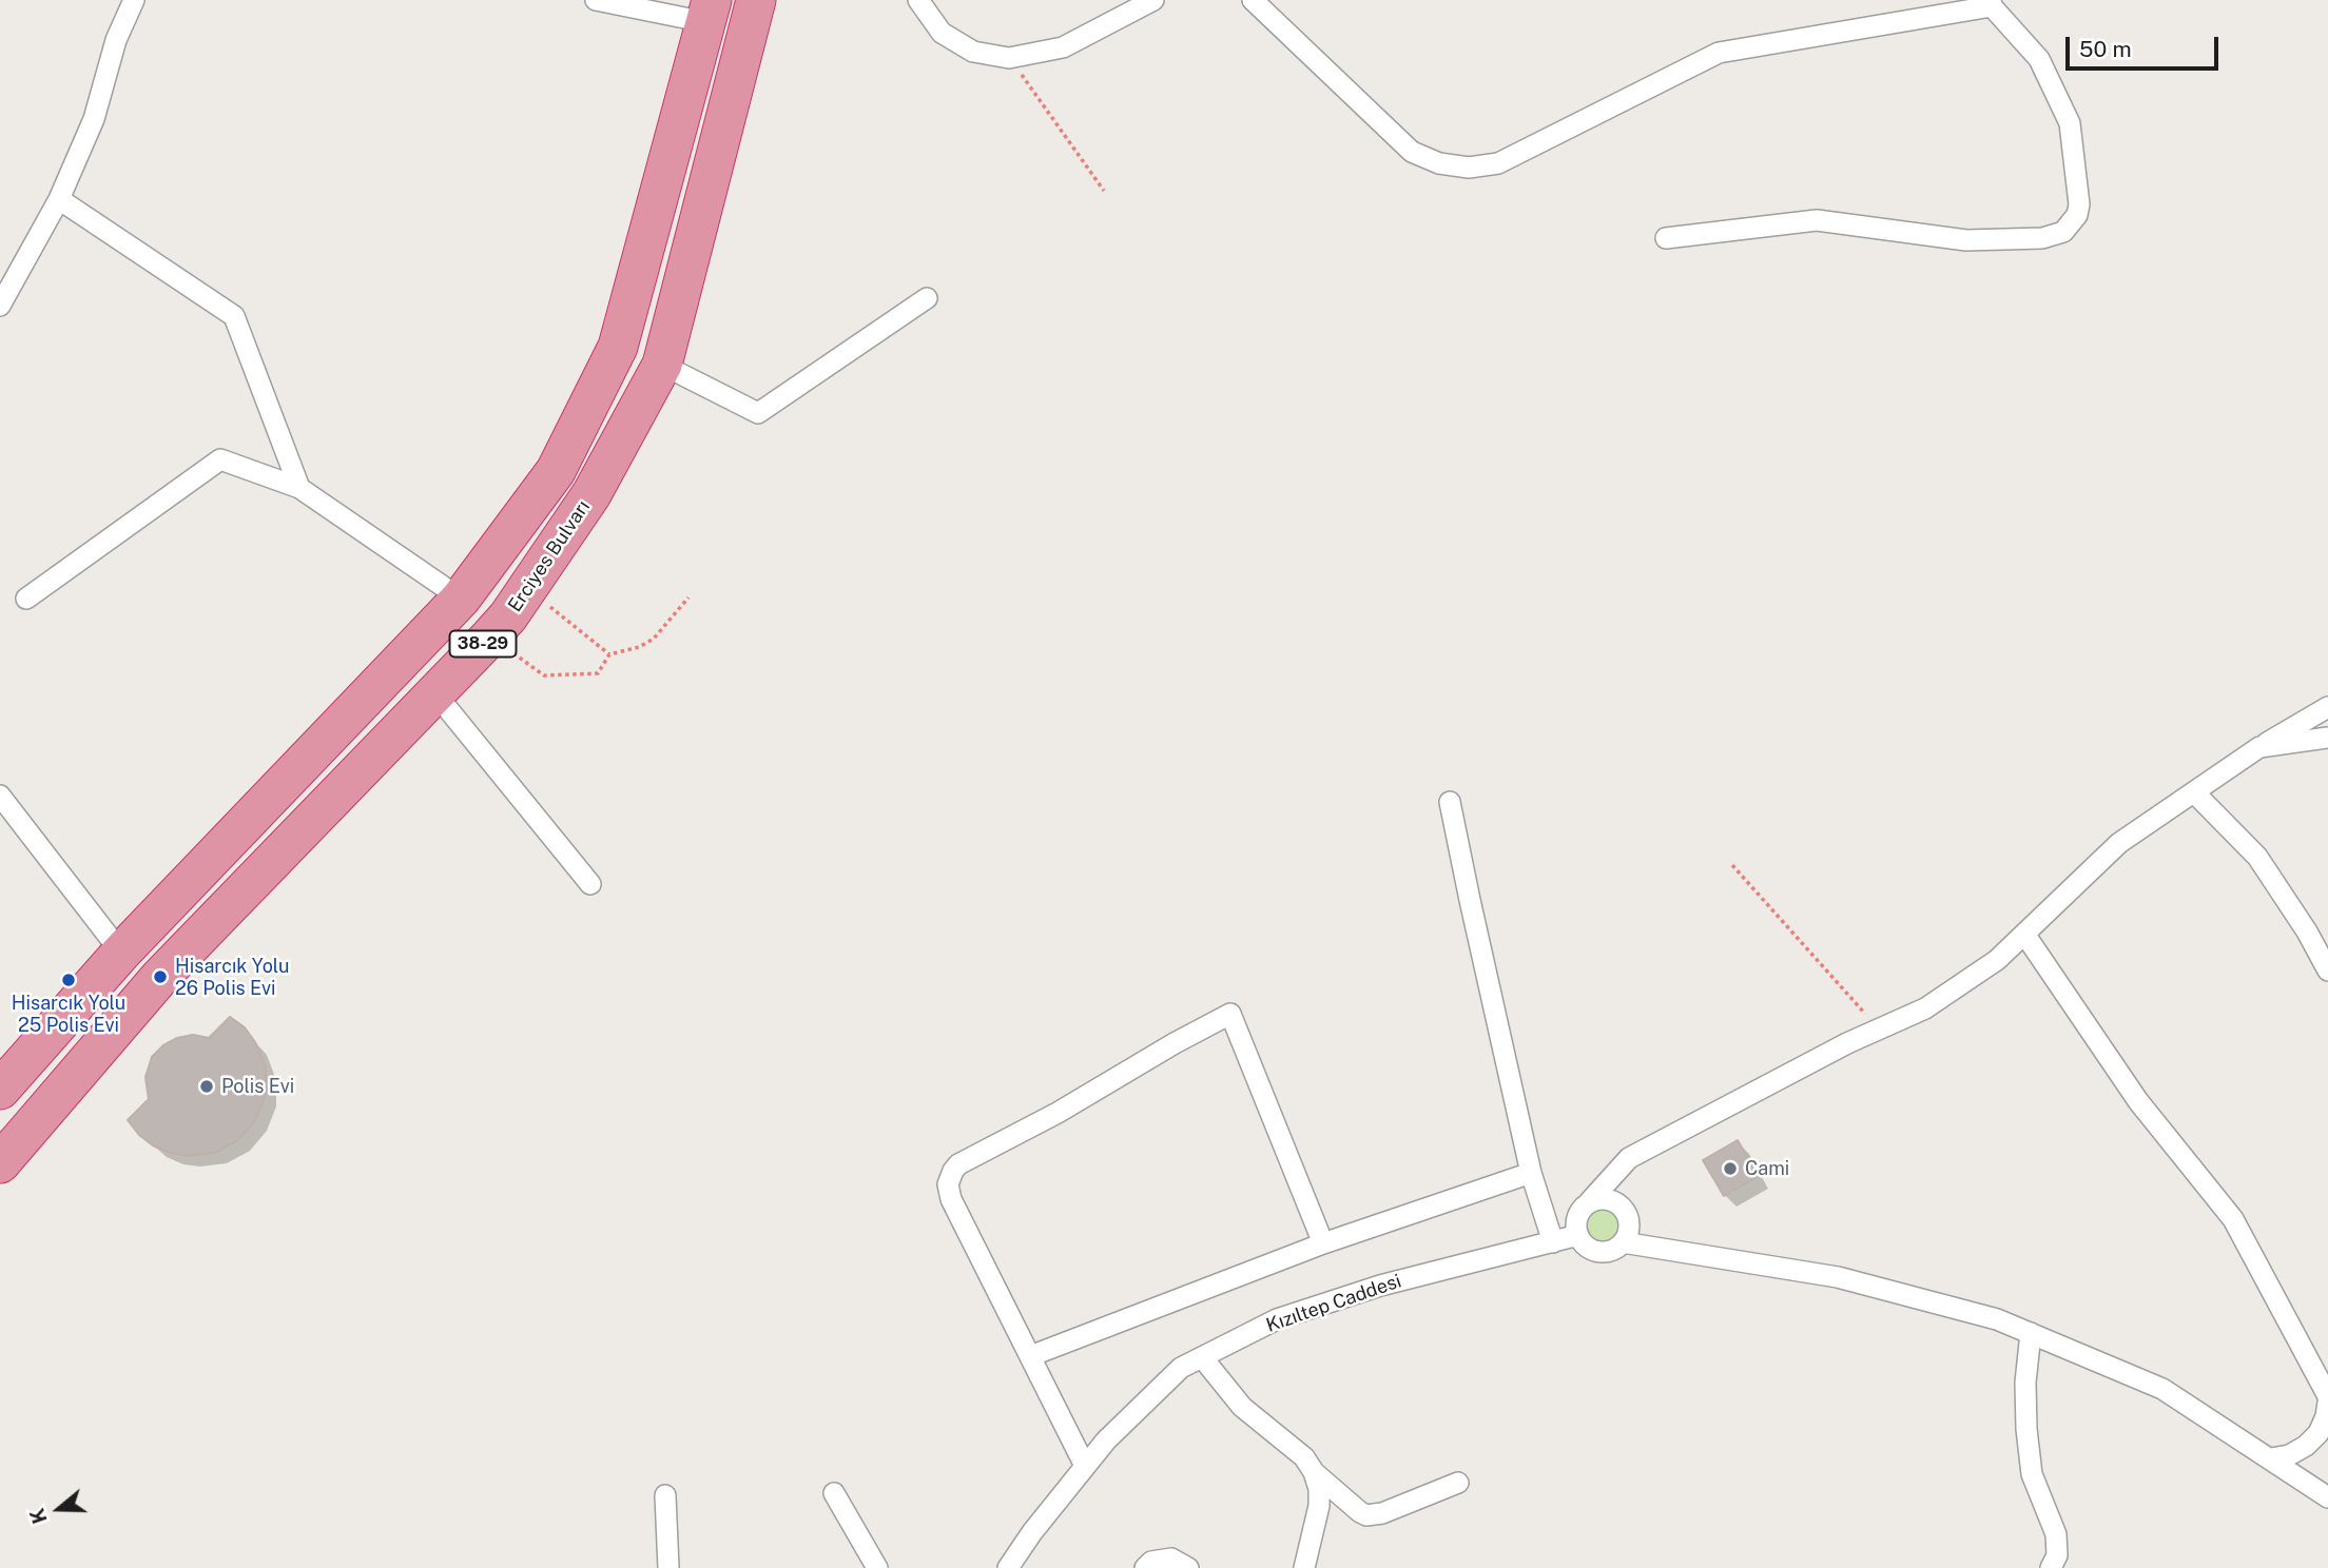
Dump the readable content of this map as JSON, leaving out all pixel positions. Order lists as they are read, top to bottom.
{
  "streets": {
    "highway": ["Erciyes Bulvarı", "38-29"],
    "street": ["Kızıltep Caddesi"]
  },
  "places": [
    "Hisarcık Yolu 26 Polis Evi",
    "Hisarcık Yolu 25 Polis Evi",
    "Polis Evi",
    "Cami"
  ],
  "scale_bar": "50 m",
  "north": "left"
}
